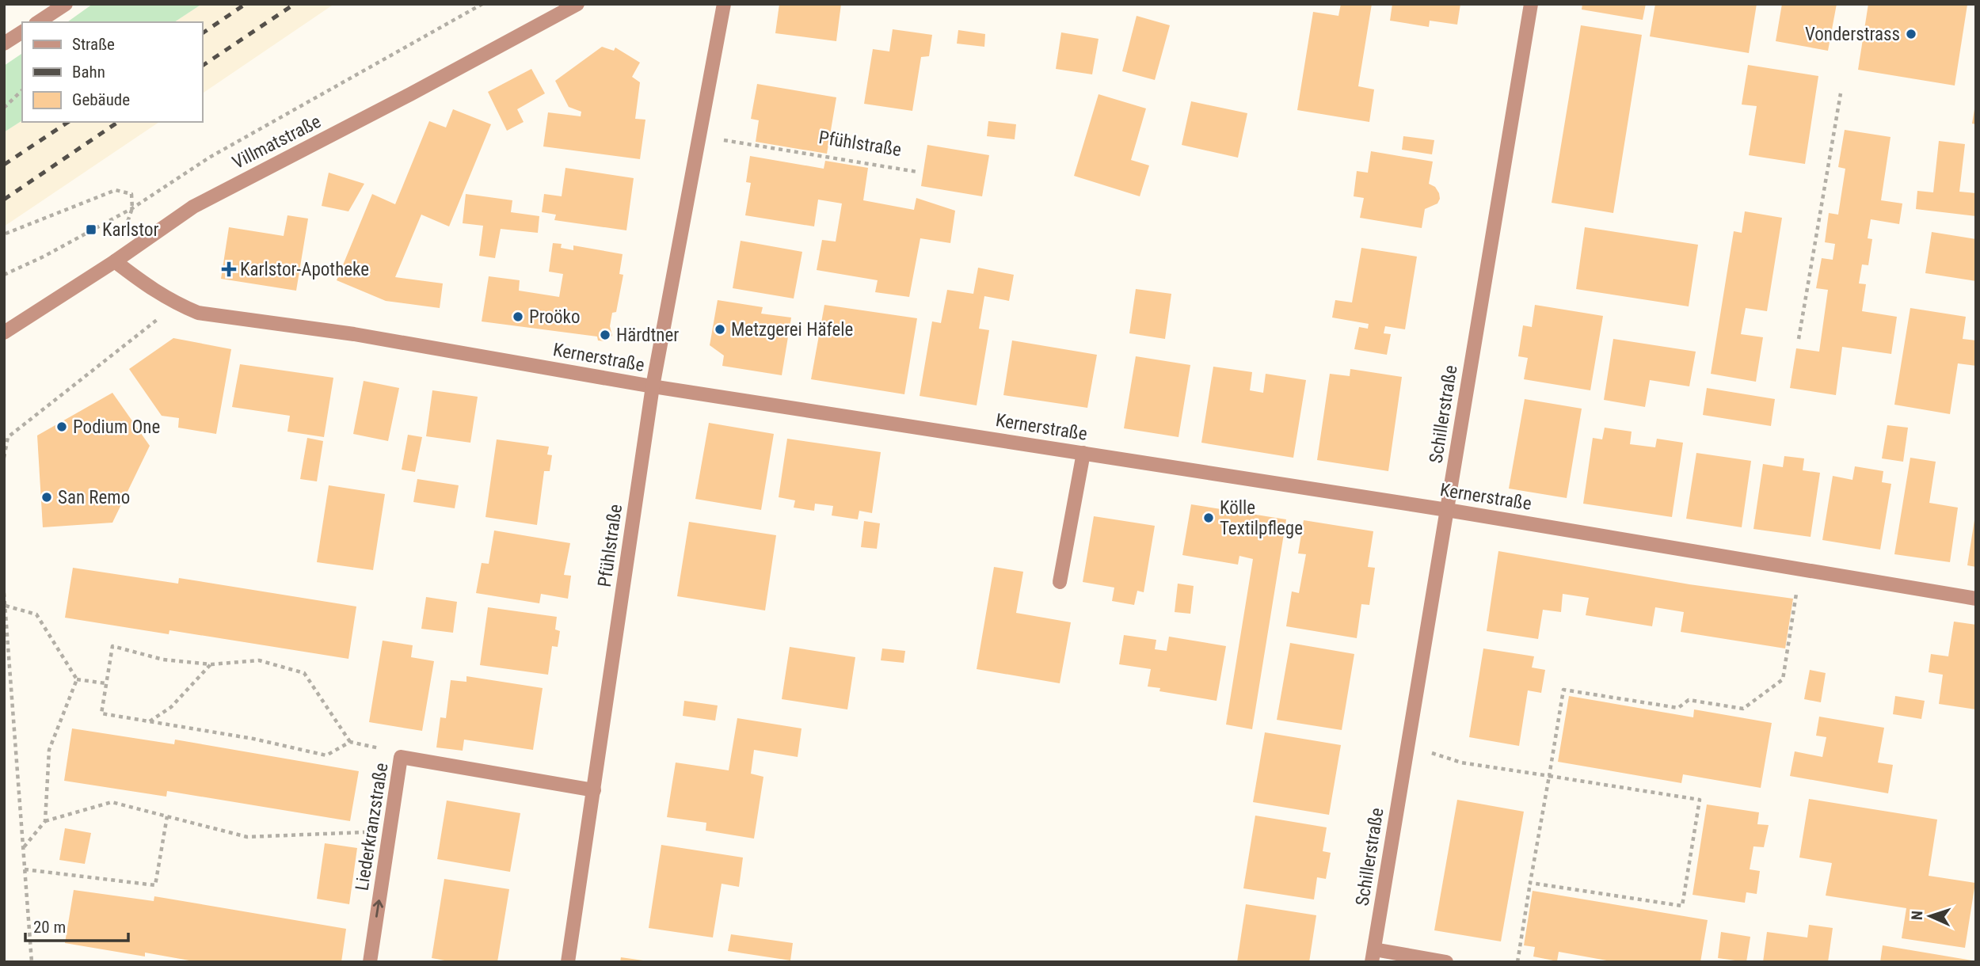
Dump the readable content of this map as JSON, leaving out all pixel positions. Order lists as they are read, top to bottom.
{
  "streets": {
    "street": [
      "Villmatstraße",
      "Pfühlstraße",
      "Kernerstraße",
      "Schillerstraße",
      "Liederkranzstraße"
    ]
  },
  "crossings": [
    ["Villmatstraße", "Kernerstraße"],
    ["Pfühlstraße", "Kernerstraße"],
    ["Pfühlstraße", "Liederkranzstraße"],
    ["Kernerstraße", "Schillerstraße"]
  ],
  "places": {
    "other": [
      "Vonderstrass",
      "Proöko",
      "Metzgerei Häfele",
      "Härdtner",
      "Podium One",
      "San Remo",
      "Kölle Textilpflege"
    ],
    "transit": ["Karlstor"],
    "health": ["Karlstor-Apotheke"]
  },
  "legend": ["Straße", "Bahn", "Gebäude"],
  "scale_bar": "20 m",
  "north": "left"
}
